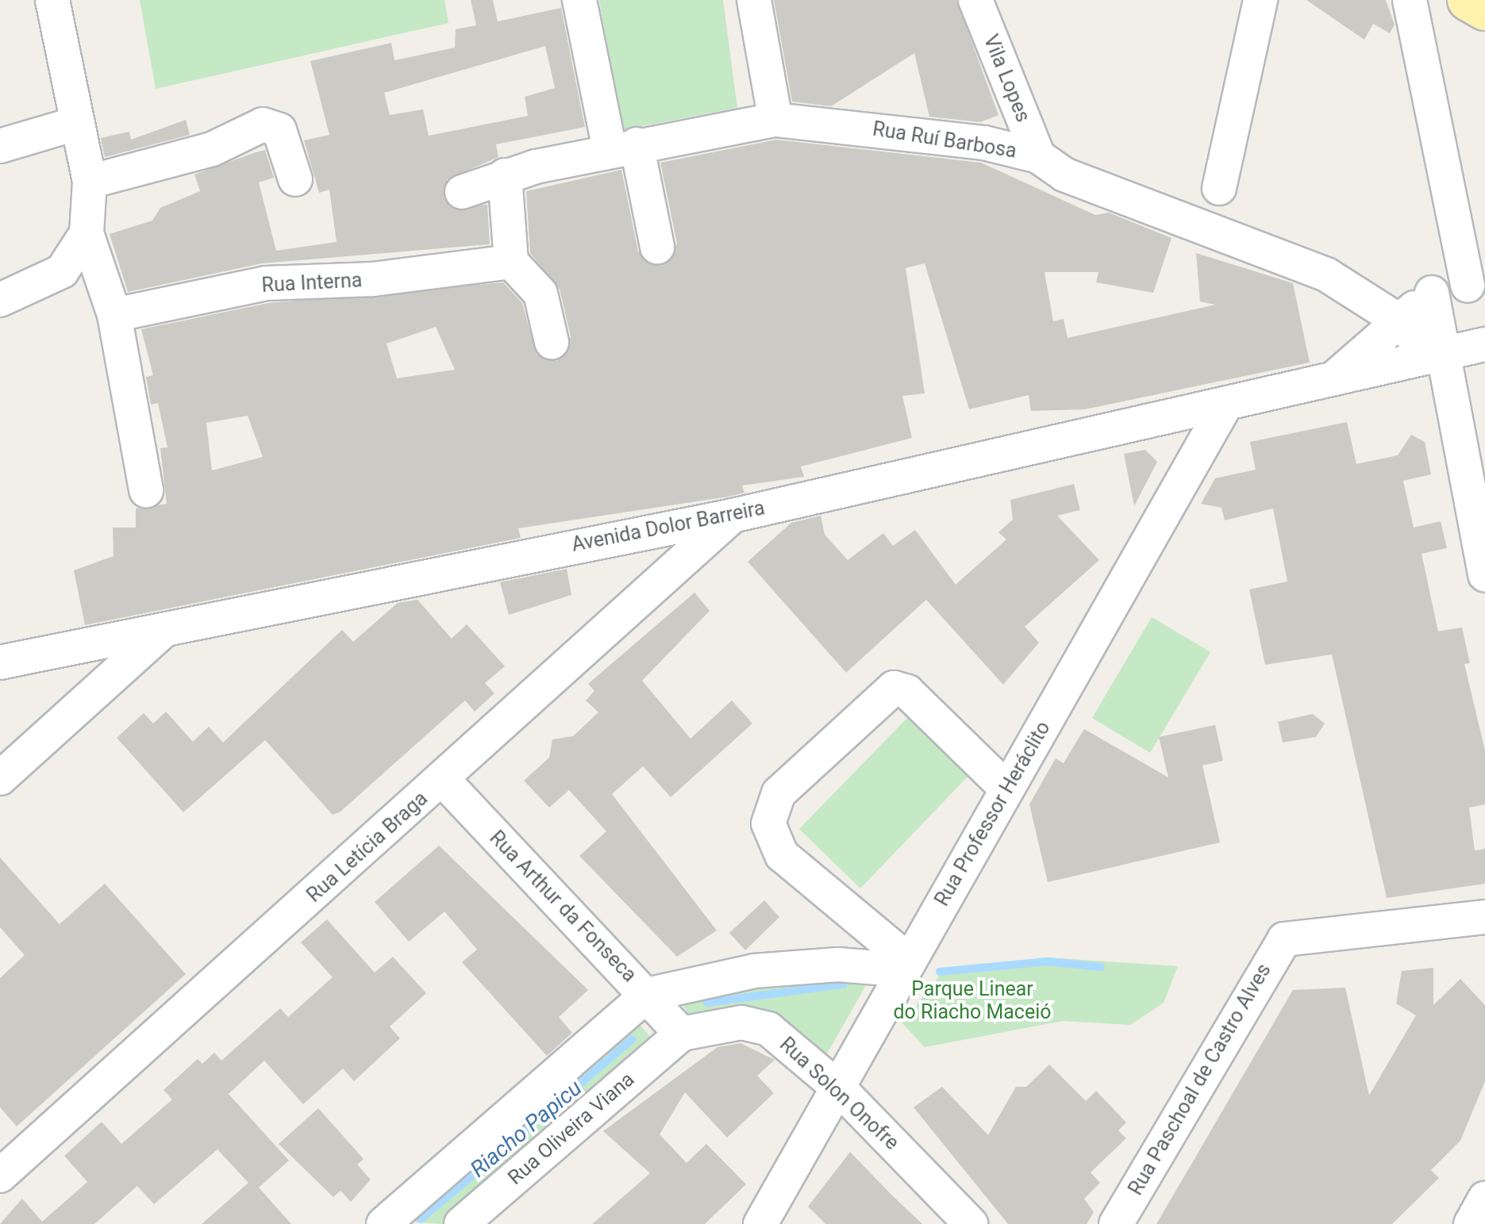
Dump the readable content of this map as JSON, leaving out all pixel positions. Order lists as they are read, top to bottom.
{
  "streets": {
    "street": [
      "Vila Lopes",
      "Rua Ruí Barbosa",
      "Rua Interna",
      "Avenida Dolor Barreira",
      "Rua Professor Heráclito",
      "Rua Letícia Braga",
      "Rua Arthur da Fonseca",
      "Rua Paschoal de Castro Alves",
      "Rua Solon Onofre",
      "Rua Oliveira Viana"
    ]
  },
  "crossings": [
    ["Vila Lopes", "Rua Ruí Barbosa"],
    ["Rua Ruí Barbosa", "Avenida Dolor Barreira"],
    ["Avenida Dolor Barreira", "Rua Professor Heráclito"],
    ["Avenida Dolor Barreira", "Rua Letícia Braga"],
    ["Rua Professor Heráclito", "Rua Solon Onofre"],
    ["Rua Letícia Braga", "Rua Arthur da Fonseca"],
    ["Rua Arthur da Fonseca", "Rua Solon Onofre"],
    ["Rua Arthur da Fonseca", "Rua Oliveira Viana"],
    ["Rua Solon Onofre", "Rua Oliveira Viana"]
  ],
  "water": ["Riacho Papicu"],
  "parks": ["Parque Linear do Riacho Maceió"]
}
